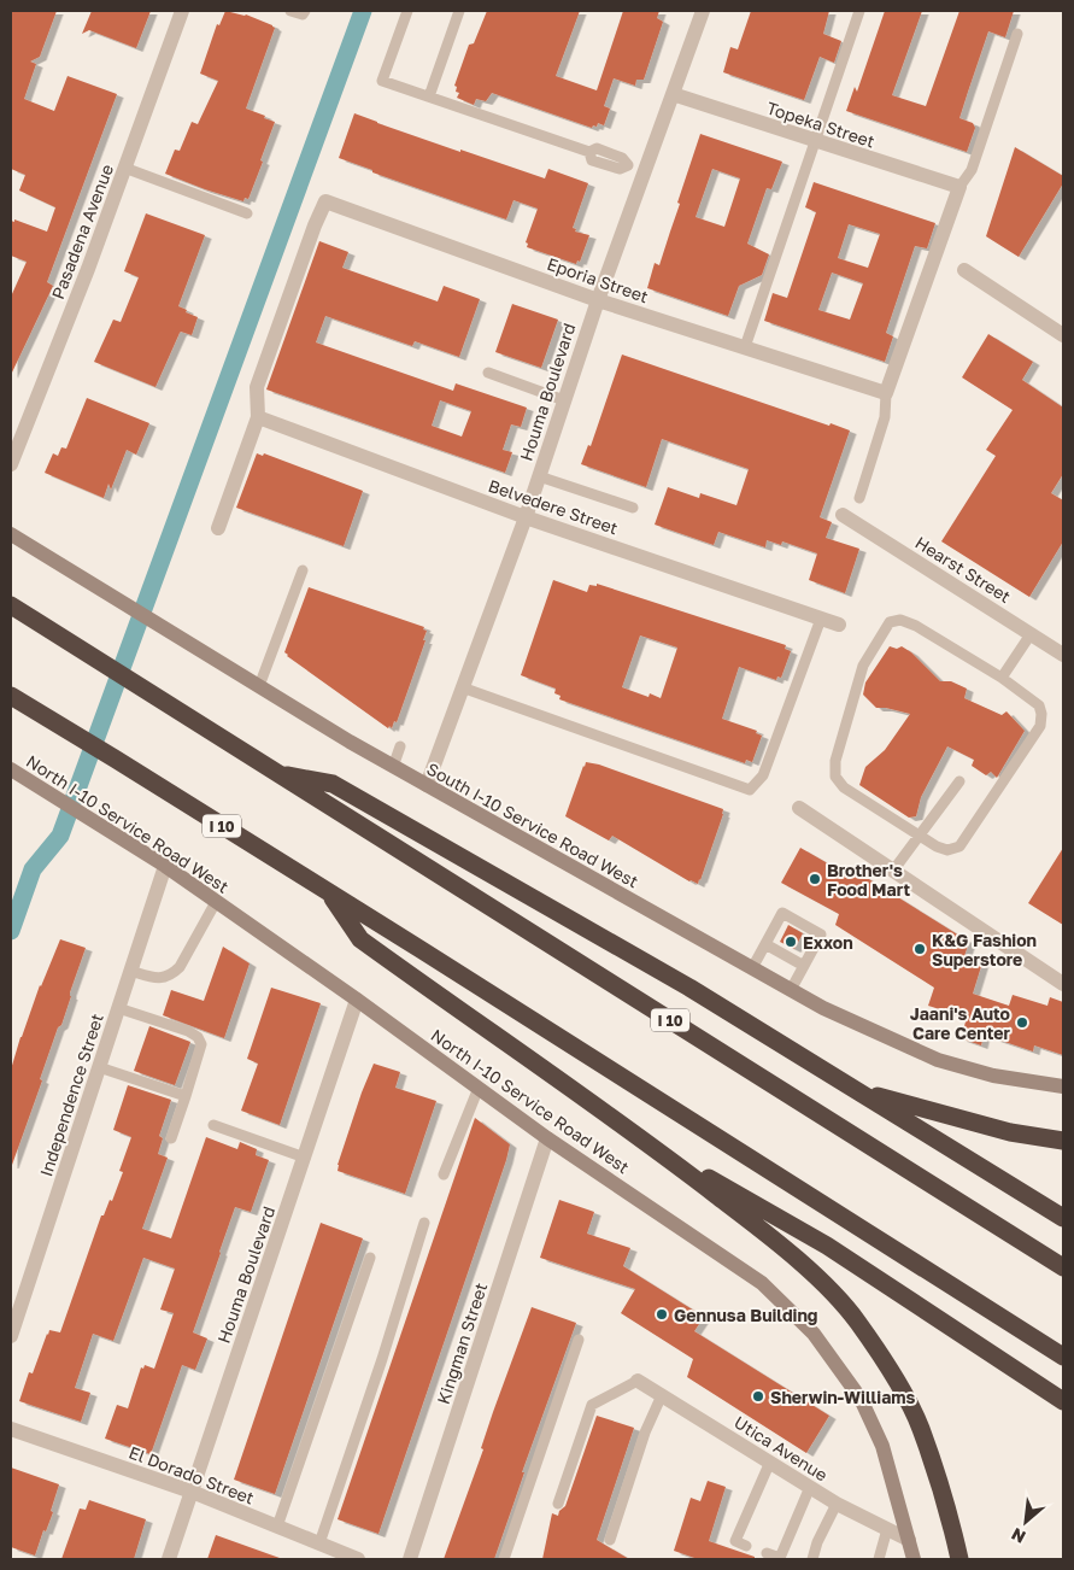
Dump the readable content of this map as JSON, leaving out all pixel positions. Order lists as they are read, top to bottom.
{
  "streets": {
    "highway": ["I 10"],
    "street": [
      "Topeka Street",
      "Pasadena Avenue",
      "Eporia Street",
      "Houma Boulevard",
      "Belvedere Street",
      "Hearst Street",
      "North I-10 Service Road West",
      "South I-10 Service Road West",
      "Independence Street",
      "Kingman Street",
      "Utica Avenue",
      "El Dorado Street"
    ]
  },
  "crossings": [
    ["Topeka Street", "Houma Boulevard"],
    ["Eporia Street", "Houma Boulevard"],
    ["Eporia Street", "Belvedere Street"],
    ["Houma Boulevard", "Belvedere Street"],
    ["Houma Boulevard", "North I-10 Service Road West"],
    ["Houma Boulevard", "South I-10 Service Road West"],
    ["Houma Boulevard", "El Dorado Street"],
    ["North I-10 Service Road West", "Independence Street"],
    ["North I-10 Service Road West", "Kingman Street"],
    ["North I-10 Service Road West", "Utica Avenue"]
  ],
  "places": [
    "Brother's Food Mart",
    "Exxon",
    "K&G Fashion Superstore",
    "Jaani's Auto Care Center",
    "Gennusa Building",
    "Sherwin-Williams"
  ],
  "north": "bottom left"
}
